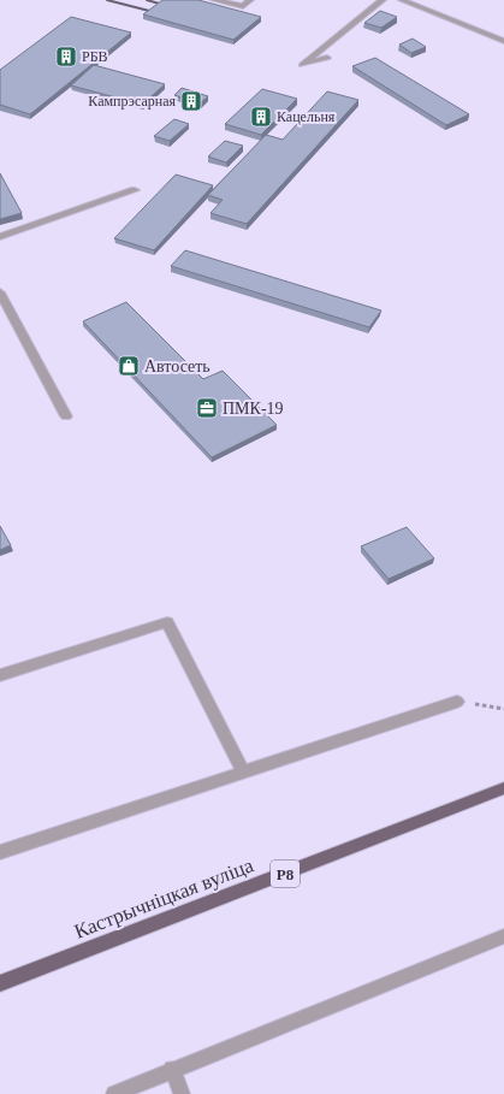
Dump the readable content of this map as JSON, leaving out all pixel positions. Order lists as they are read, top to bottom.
{
  "streets": {
    "main road": ["Р8", "Кастрычніцкая вуліца"]
  },
  "places": {
    "building": ["РБВ", "Кампрэсарная", "Кацельня"],
    "shop": ["Автосеть"],
    "office": ["ПМК-19"]
  }
}
